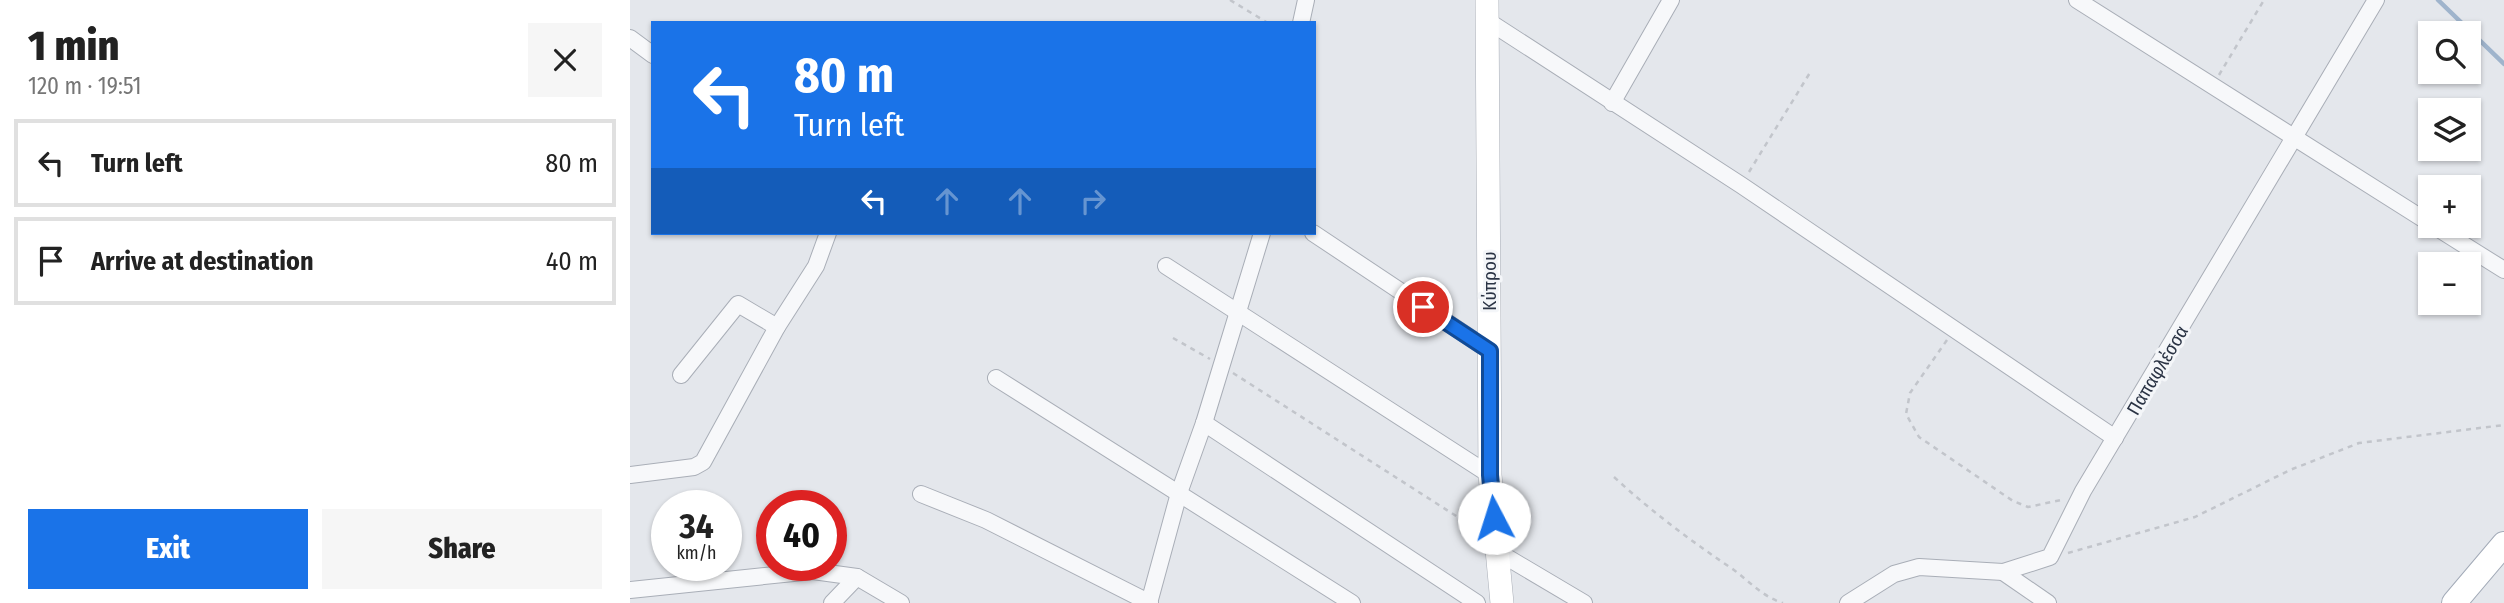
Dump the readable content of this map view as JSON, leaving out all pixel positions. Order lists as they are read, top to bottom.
{
  "streets": {
    "street": ["Κύπρου", "Παπαφλέσσα"]
  },
  "page": {
    "heading": ["1 min", "120 m · 19:51"],
    "map_buttons": ["+", "−"],
    "turn": ["80 m", "Turn left"],
    "list": [
      {
        "name": "Turn left",
        "value": "80 m"
      },
      {
        "name": "Arrive at destination",
        "value": "40 m"
      }
    ],
    "speed": "34 km/h",
    "limit": "40",
    "buttons": ["Exit", "Share"]
  }
}
